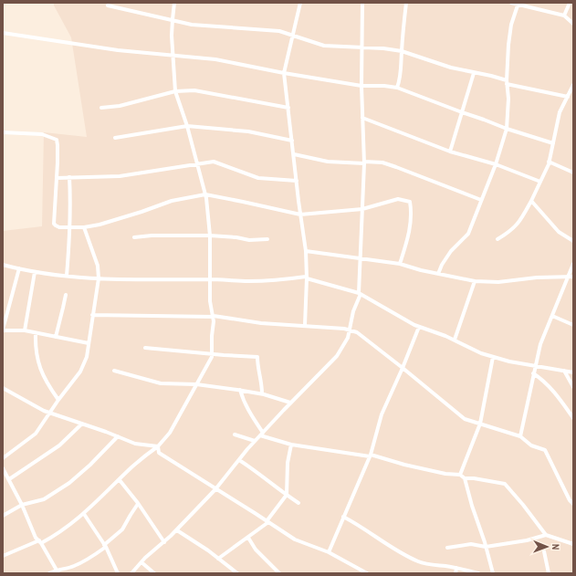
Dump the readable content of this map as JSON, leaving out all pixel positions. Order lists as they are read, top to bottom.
{
  "north": "right"
}
